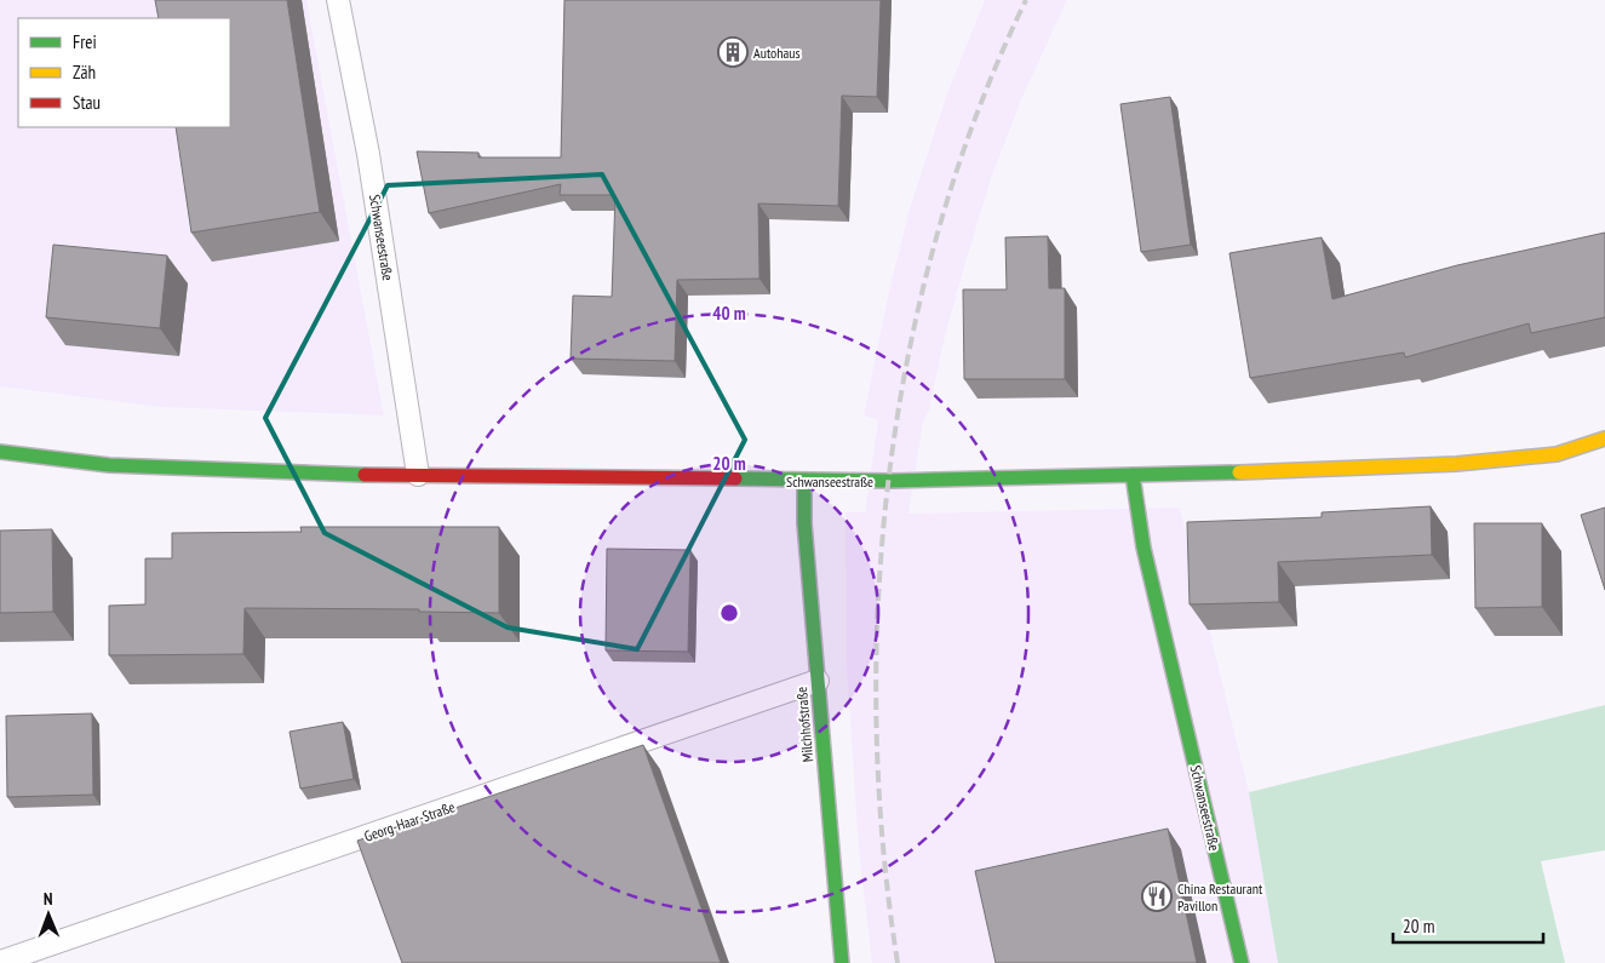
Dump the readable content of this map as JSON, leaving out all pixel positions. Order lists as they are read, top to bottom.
{
  "streets": {
    "street": ["Schwanseestraße", "Milchhofstraße"],
    "lane": ["Georg-Haar-Straße"]
  },
  "crossings": [
    ["Schwanseestraße", "Milchhofstraße"],
    ["Milchhofstraße", "Georg-Haar-Straße"]
  ],
  "places": {
    "building": ["Autohaus"],
    "restaurant": ["China Restaurant Pavillon"]
  },
  "legend": ["Frei", "Zäh", "Stau"],
  "scale_bar": "20 m",
  "north": "top",
  "rings": ["40 m", "20 m"]
}
